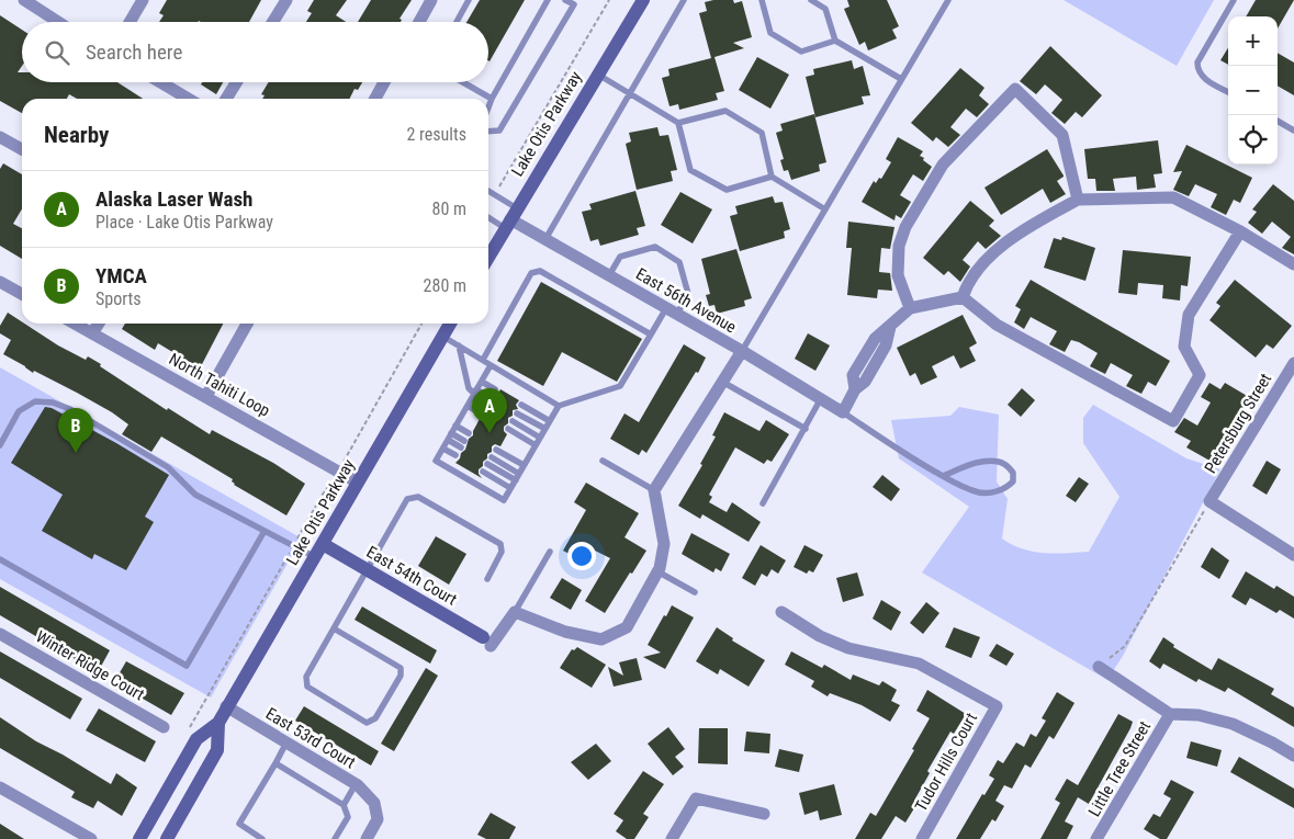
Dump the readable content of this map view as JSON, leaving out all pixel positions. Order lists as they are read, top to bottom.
{
  "streets": {
    "main road": ["Lake Otis Parkway", "East 54th Court"],
    "street": [
      "East 56th Avenue",
      "North Tahiti Loop",
      "Petersburg Street",
      "Winter Ridge Court",
      "East 53rd Court",
      "Tudor Hills Court",
      "Little Tree Street"
    ]
  },
  "crossings": [
    ["Lake Otis Parkway", "East 56th Avenue"],
    ["Lake Otis Parkway", "North Tahiti Loop"],
    ["Lake Otis Parkway", "East 54th Court"],
    ["Lake Otis Parkway", "East 53rd Court"]
  ],
  "page": {
    "map_buttons": ["+", "−"],
    "search": "Search here",
    "heading": ["Nearby", "2 results"],
    "list": [
      {
        "mark": "A",
        "name": "Alaska Laser Wash",
        "note": "Place · Lake Otis Parkway",
        "value": "80 m"
      },
      {
        "mark": "B",
        "name": "YMCA",
        "note": "Sports",
        "value": "280 m"
      }
    ],
    "pins": ["A", "B"]
  }
}
